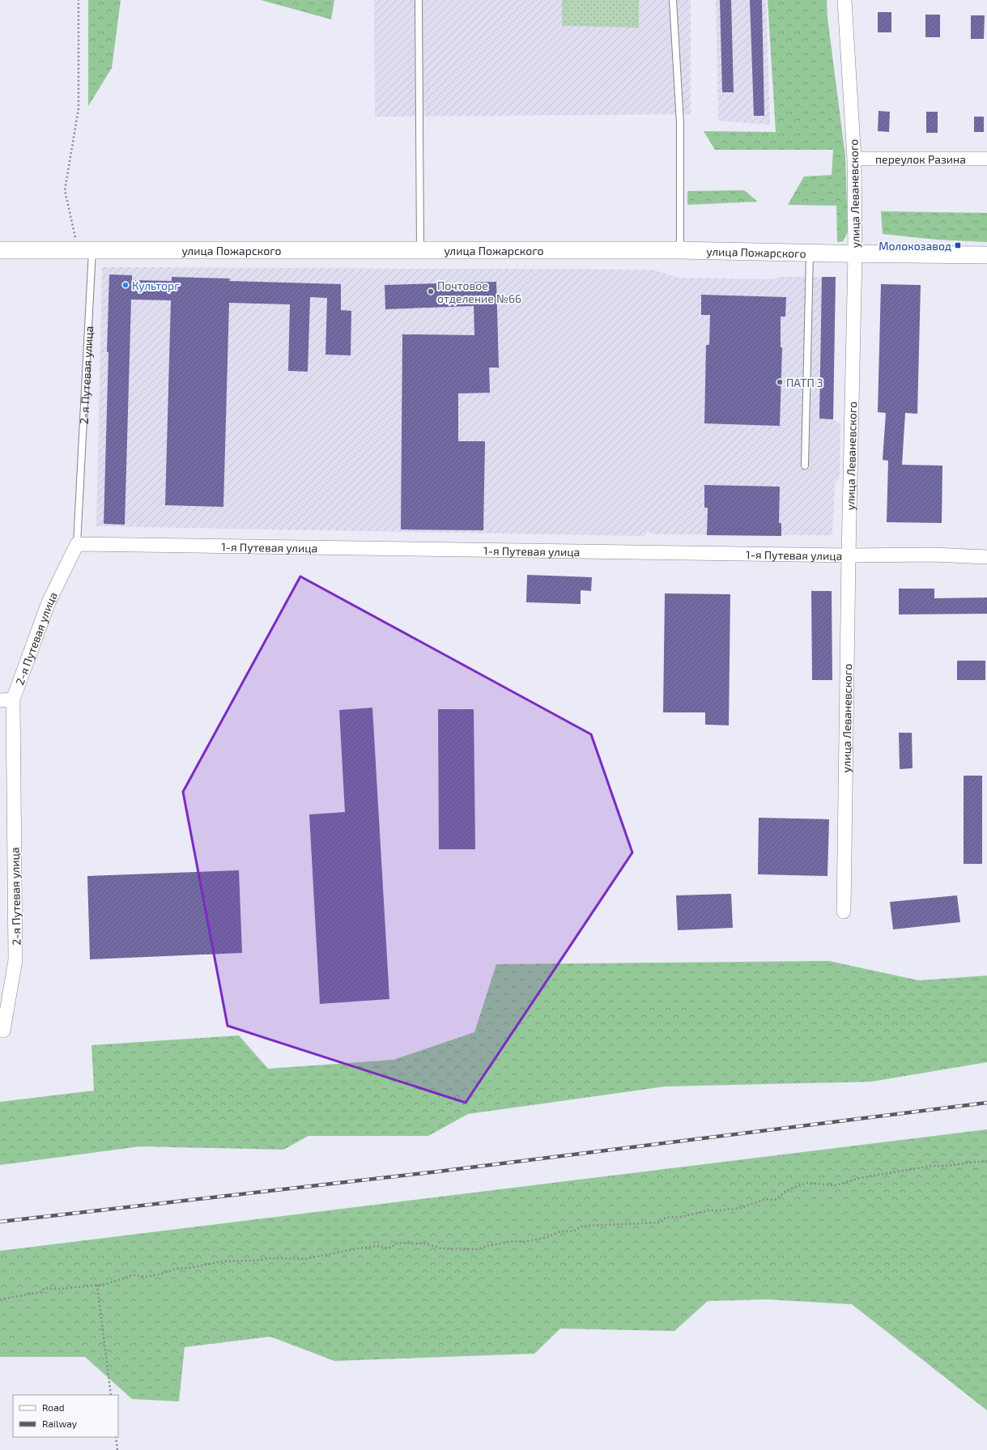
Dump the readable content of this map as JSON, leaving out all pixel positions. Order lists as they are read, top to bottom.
{
  "streets": {
    "street": [
      "переулок Разина",
      "улица Леваневского",
      "улица Пожарского",
      "2-я Путевая улица",
      "1-я Путевая улица"
    ]
  },
  "crossings": [
    ["переулок Разина", "улица Леваневского"],
    ["улица Леваневского", "улица Пожарского"],
    ["улица Леваневского", "1-я Путевая улица"],
    ["улица Пожарского", "2-я Путевая улица"],
    ["2-я Путевая улица", "1-я Путевая улица"]
  ],
  "places": {
    "transit": ["Молокозавод"],
    "other": ["Культорг", "Почтовое отделение №66", "ПАТП 3"]
  },
  "legend": ["Road", "Railway"]
}
